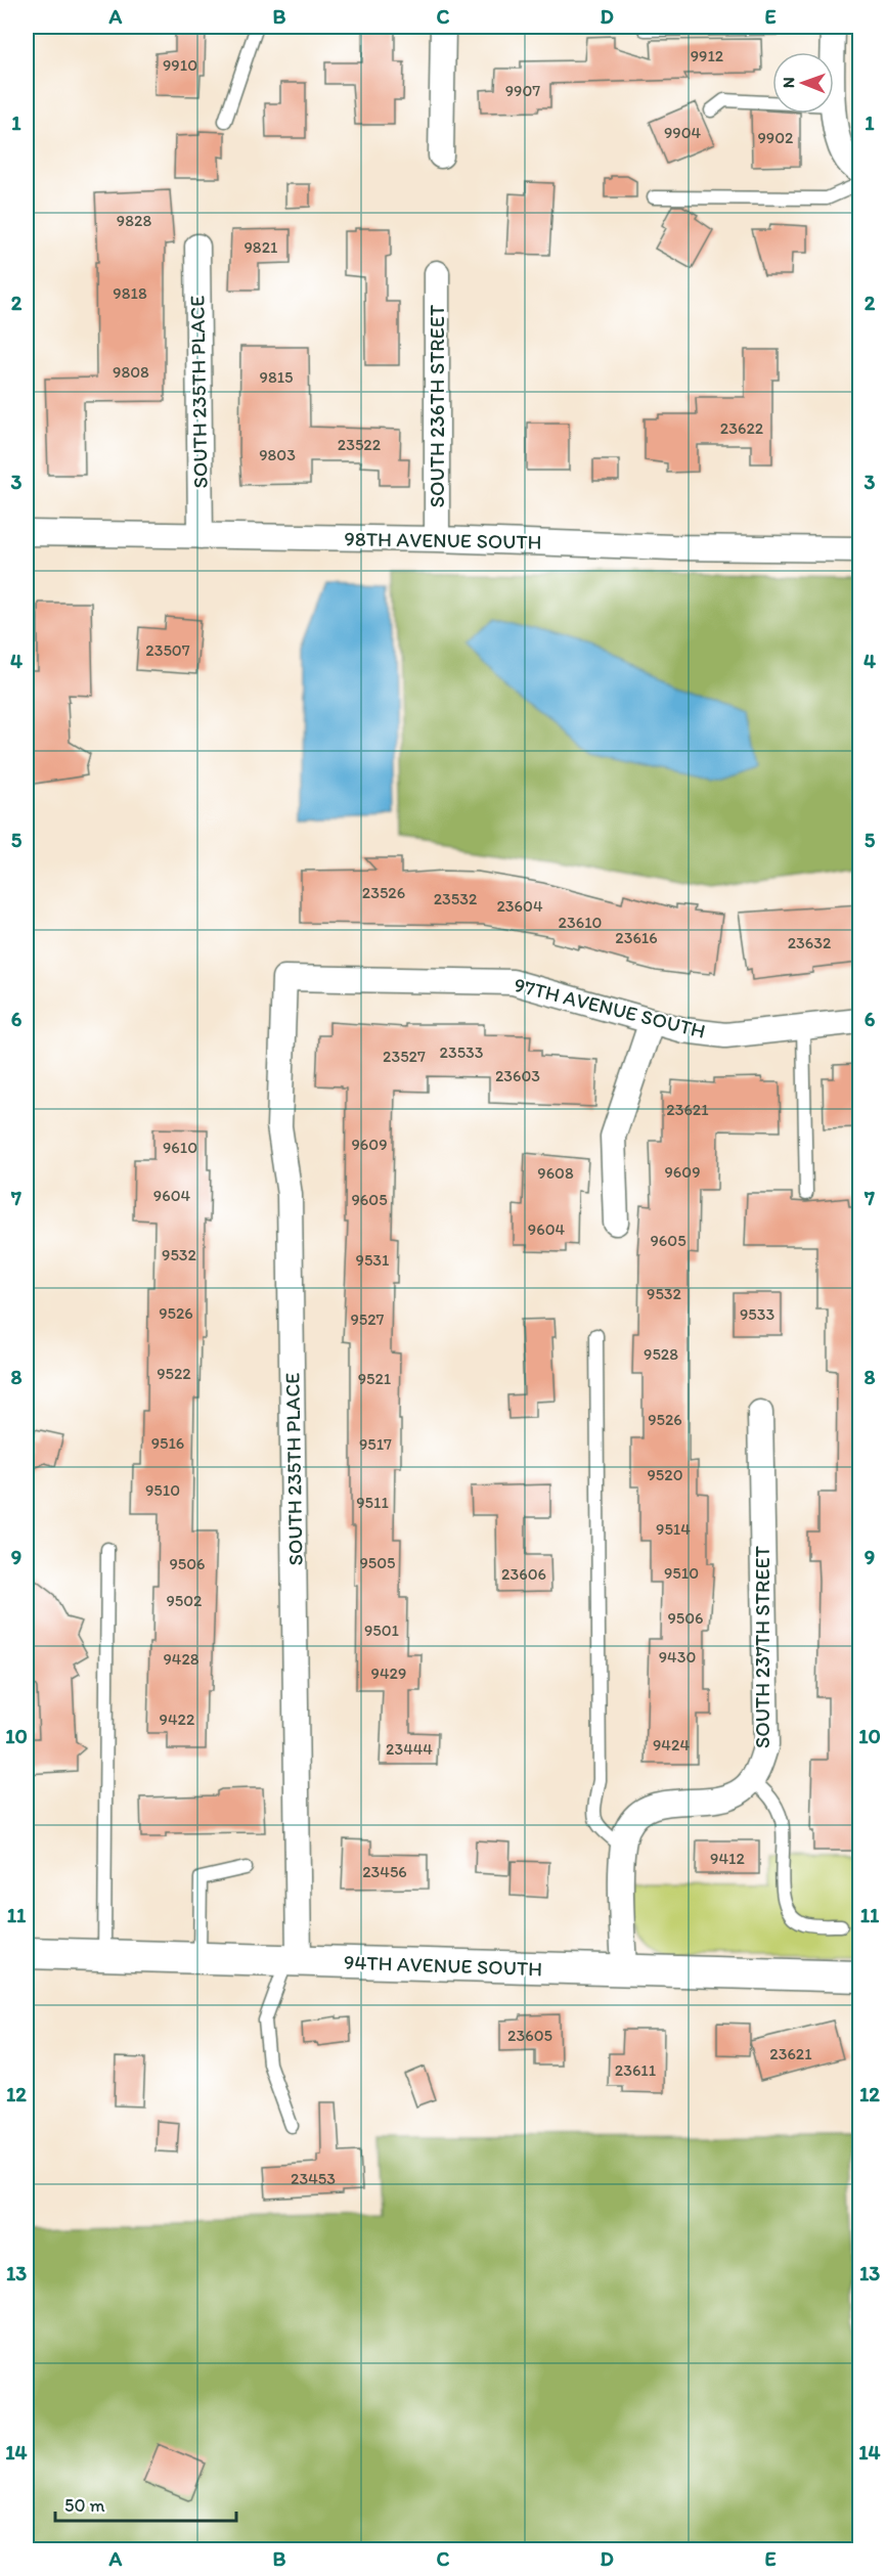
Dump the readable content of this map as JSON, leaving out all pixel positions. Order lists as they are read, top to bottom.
{
  "streets": {
    "street": [
      "SOUTH 235TH PLACE",
      "SOUTH 236TH STREET",
      "98TH AVENUE SOUTH",
      "97TH AVENUE SOUTH",
      "SOUTH 237TH STREET",
      "94TH AVENUE SOUTH"
    ]
  },
  "crossings": [
    ["SOUTH 235TH PLACE", "98TH AVENUE SOUTH"],
    ["SOUTH 235TH PLACE", "97TH AVENUE SOUTH"],
    ["SOUTH 235TH PLACE", "94TH AVENUE SOUTH"],
    ["SOUTH 236TH STREET", "98TH AVENUE SOUTH"]
  ],
  "house_numbers": [
    "9912",
    "9910",
    "9907",
    "9904",
    "9902",
    "9828",
    "9821",
    "9818",
    "9808",
    "9815",
    "23622",
    "23522",
    "9803",
    "23507",
    "23526",
    "23532",
    "23604",
    "23610",
    "23616",
    "23632",
    "23533",
    "23527",
    "23603",
    "23621",
    "9609",
    "9610",
    "9609",
    "9608",
    "9604",
    "9605",
    "9604",
    "9605",
    "9532",
    "9531",
    "9532",
    "9526",
    "9533",
    "9527",
    "9528",
    "9522",
    "9521",
    "9526",
    "9516",
    "9517",
    "9520",
    "9510",
    "9511",
    "9514",
    "9505",
    "9506",
    "9510",
    "23606",
    "9502",
    "9506",
    "9501",
    "9430",
    "9428",
    "9429",
    "9422",
    "9424",
    "23444",
    "9412",
    "23456",
    "23605",
    "23621",
    "23611",
    "23453"
  ],
  "scale_bar": "50 m",
  "north": "left",
  "grid": {
    "columns": [
      "A",
      "B",
      "C",
      "D",
      "E"
    ],
    "rows": [
      "1",
      "2",
      "3",
      "4",
      "5",
      "6",
      "7",
      "8",
      "9",
      "10",
      "11",
      "12",
      "13",
      "14"
    ]
  }
}
